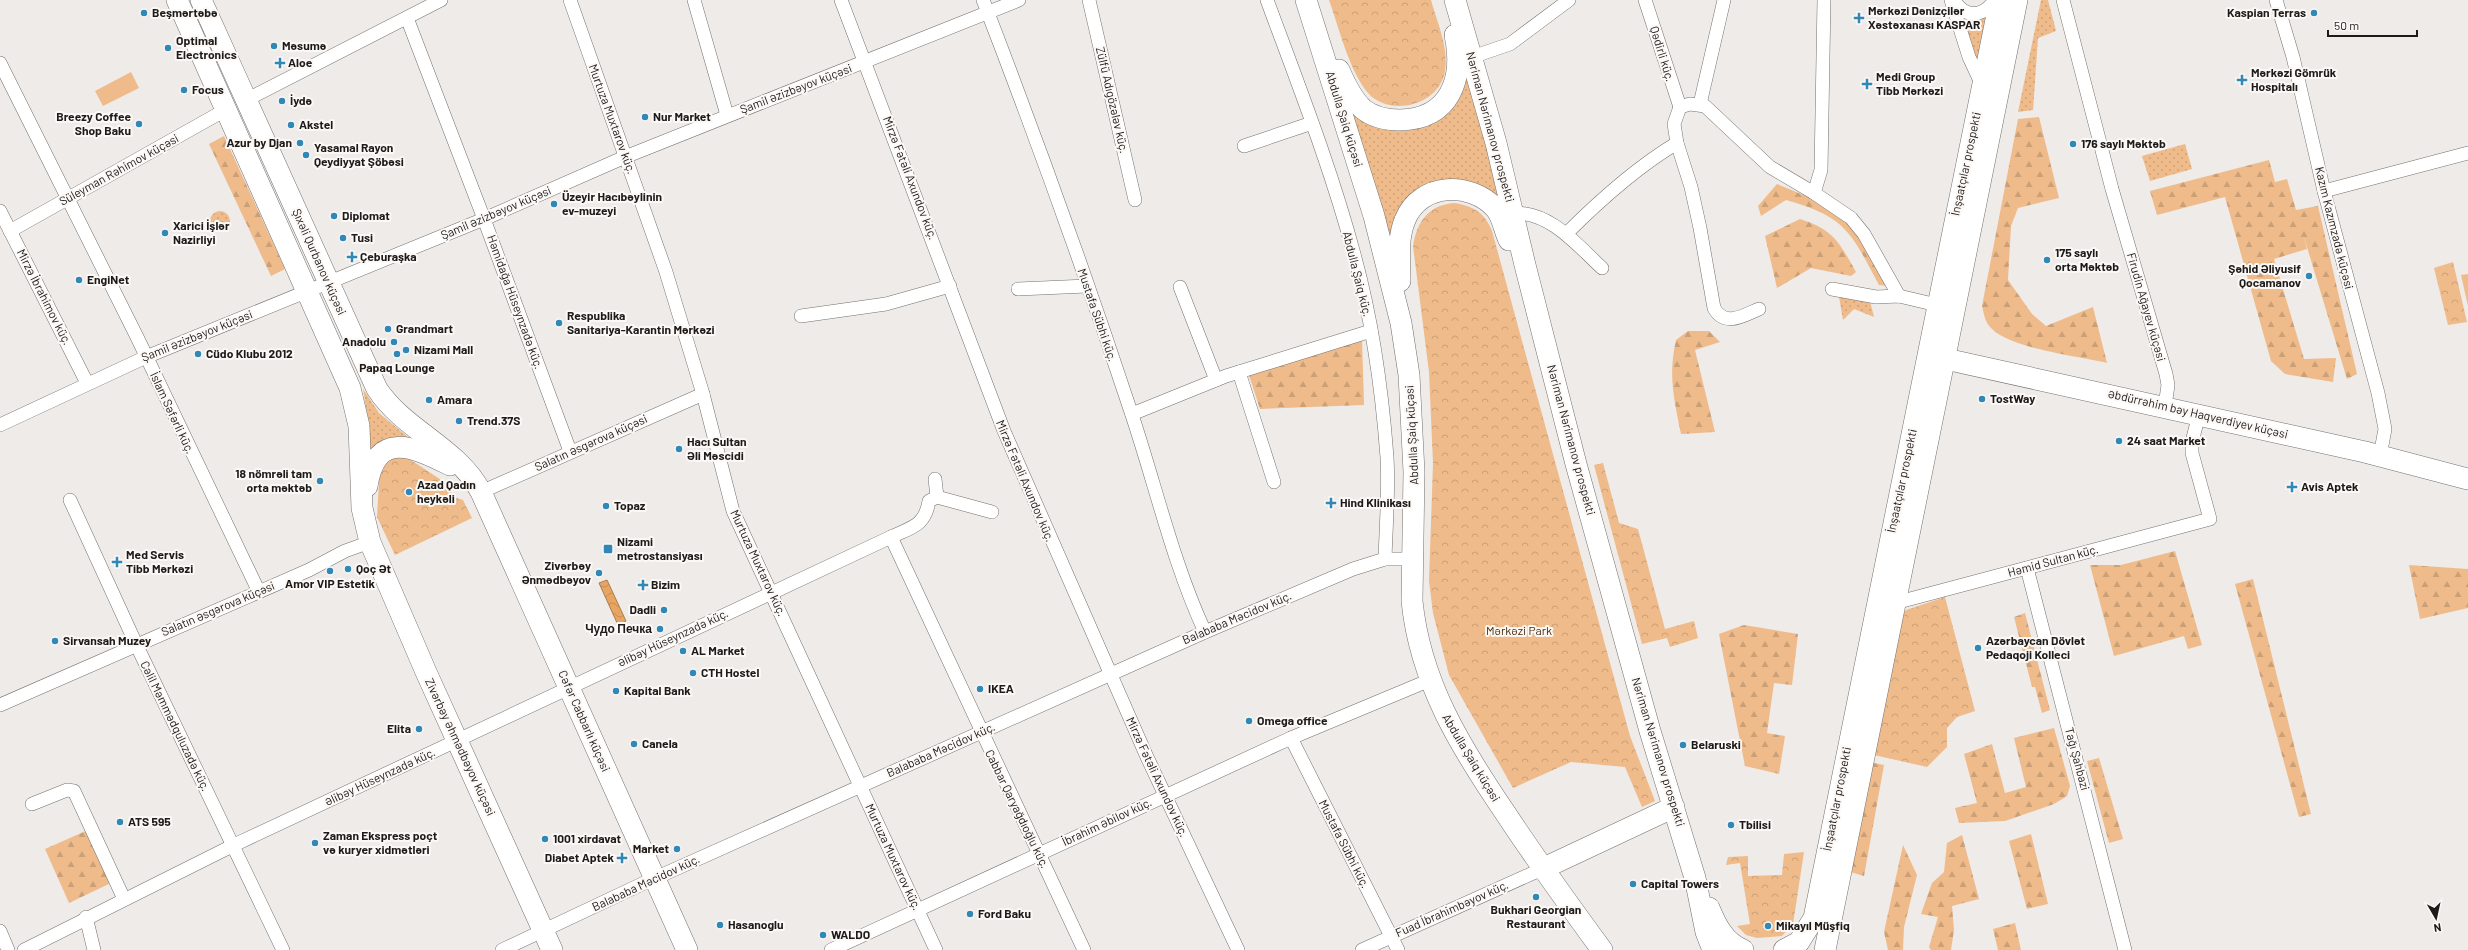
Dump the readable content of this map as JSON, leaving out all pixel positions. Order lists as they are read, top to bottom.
{
  "streets": {
    "main road": [
      "Abdulla Şaiq küçəsi",
      "Nəriman Nərimanov prospekti",
      "İnşaatçılar prospekti",
      "Şıxəli Qurbanov küçəsi",
      "Əbdürrəhim bəy Haqverdiyev küçəsi",
      "Cəfər Cabbarlı küçəsi",
      "Zivərbəy Əhmədbəyov küçəsi"
    ],
    "street": [
      "Qədirli küç.",
      "Şamil Əzizbəyov küçəsi",
      "Zülfü Adıgözələv küç.",
      "Murtuza Muxtarov küç.",
      "Süleyman Rəhimov küçəsi",
      "Mirzə Fətəli Axundov küç.",
      "Kazım Kazımzadə küçəsi",
      "Abdulla Şaiq küç.",
      "Mirzə İbrahimov küç.",
      "Həmidağa Hüseynzadə küç.",
      "Firudin Ağayev küçəsi",
      "Mustafa Sübhi küç.",
      "İslam Səfərli küç.",
      "Salatın Əsgərova küçəsi",
      "Həmid Sultan küç.",
      "Balababa Məcidov küç.",
      "Əlibəy Hüseynzadə küç.",
      "Cəlil Məmmədquluzadə küç.",
      "Tağı Şahbazi",
      "Cabbar Qaryağdıoğlu küç.",
      "İbrahim Əbilov küç.",
      "Fuad İbrahimbəyov küç."
    ]
  },
  "crossings": [
    ["Şamil Əzizbəyov küçəsi", "Murtuza Muxtarov küç."],
    ["Şamil Əzizbəyov küçəsi", "Mirzə Fətəli Axundov küç."],
    ["Şamil Əzizbəyov küçəsi", "Şıxəli Qurbanov küçəsi"],
    ["Şamil Əzizbəyov küçəsi", "Mirzə İbrahimov küç."],
    ["Şamil Əzizbəyov küçəsi", "Həmidağa Hüseynzadə küç."],
    ["Şamil Əzizbəyov küçəsi", "Mustafa Sübhi küç."],
    ["Şamil Əzizbəyov küçəsi", "İslam Səfərli küç."],
    ["Murtuza Muxtarov küç.", "Salatın Əsgərova küçəsi"],
    ["Murtuza Muxtarov küç.", "Balababa Məcidov küç."],
    ["Murtuza Muxtarov küç.", "Əlibəy Hüseynzadə küç."],
    ["Murtuza Muxtarov küç.", "İbrahim Əbilov küç."],
    ["Abdulla Şaiq küçəsi", "Balababa Məcidov küç."],
    ["Abdulla Şaiq küçəsi", "İbrahim Əbilov küç."],
    ["Abdulla Şaiq küçəsi", "Fuad İbrahimbəyov küç."],
    ["İnşaatçılar prospekti", "Əbdürrəhim bəy Haqverdiyev küçəsi"],
    ["İnşaatçılar prospekti", "Həmid Sultan küç."],
    ["Süleyman Rəhimov küçəsi", "Şıxəli Qurbanov küçəsi"],
    ["Süleyman Rəhimov küçəsi", "Mirzə İbrahimov küç."],
    ["Süleyman Rəhimov küçəsi", "İslam Səfərli küç."],
    ["Mirzə Fətəli Axundov küç.", "Balababa Məcidov küç."],
    ["Mirzə Fətəli Axundov küç.", "İbrahim Əbilov küç."],
    ["Kazım Kazımzadə küçəsi", "Əbdürrəhim bəy Haqverdiyev küçəsi"],
    ["Şıxəli Qurbanov küçəsi", "Salatın Əsgərova küçəsi"],
    ["Şıxəli Qurbanov küçəsi", "Cəfər Cabbarlı küçəsi"],
    ["Şıxəli Qurbanov küçəsi", "Zivərbəy Əhmədbəyov küçəsi"],
    ["Abdulla Şaiq küç.", "Balababa Məcidov küç."],
    ["Həmidağa Hüseynzadə küç.", "Salatın Əsgərova küçəsi"],
    ["Firudin Ağayev küçəsi", "Əbdürrəhim bəy Haqverdiyev küçəsi"],
    ["Mustafa Sübhi küç.", "Balababa Məcidov küç."],
    ["Mustafa Sübhi küç.", "İbrahim Əbilov küç."],
    ["Mustafa Sübhi küç.", "Fuad İbrahimbəyov küç."],
    ["İslam Səfərli küç.", "Salatın Əsgərova küçəsi"],
    ["Əbdürrəhim bəy Haqverdiyev küçəsi", "Həmid Sultan küç."],
    ["Salatın Əsgərova küçəsi", "Cəfər Cabbarlı küçəsi"],
    ["Salatın Əsgərova küçəsi", "Cəlil Məmmədquluzadə küç."],
    ["Salatın Əsgərova küçəsi", "Zivərbəy Əhmədbəyov küçəsi"],
    ["Həmid Sultan küç.", "Tağı Şahbazi"],
    ["Balababa Məcidov küç.", "Cəfər Cabbarlı küçəsi"],
    ["Balababa Məcidov küç.", "Zivərbəy Əhmədbəyov küçəsi"],
    ["Balababa Məcidov küç.", "Cabbar Qaryağdıoğlu küç."],
    ["Əlibəy Hüseynzadə küç.", "Cəfər Cabbarlı küçəsi"],
    ["Əlibəy Hüseynzadə küç.", "Cəlil Məmmədquluzadə küç."],
    ["Əlibəy Hüseynzadə küç.", "Zivərbəy Əhmədbəyov küçəsi"],
    ["Əlibəy Hüseynzadə küç.", "Cabbar Qaryağdıoğlu küç."],
    ["Cabbar Qaryağdıoğlu küç.", "İbrahim Əbilov küç."]
  ],
  "parks": ["Mərkəzi Park"],
  "places": {
    "other": [
      "Beşmərtəbə",
      "Kaspian Terras",
      "Məsumə",
      "Optimal Electronics",
      "Focus",
      "İydə",
      "Nur Market",
      "Breezy Coffee Shop Baku",
      "Akstel",
      "Azur by Djan",
      "176 saylı Məktəb",
      "Yasamal Rayon Qeydiyyat Şöbəsi",
      "Üzeyir Hacıbəylinin ev-muzeyi",
      "Diplomat",
      "Xarici İşlər Nazirliyi",
      "Tusi",
      "175 saylı orta Məktəb",
      "Şəhid Əliyusif Qocamanov",
      "EngiNet",
      "Respublika Sanitariya-Karantin Mərkəzi",
      "Grandmart",
      "Anadolu",
      "Nizami Mall",
      "Cüdo Klubu 2012",
      "Papaq Lounge",
      "TostWay",
      "Amara",
      "Trend.37S",
      "24 saat Market",
      "Hacı Sultan Əli Məscidi",
      "18 nömrəli tam orta məktəb",
      "Azad Qadın heykəli",
      "Topaz",
      "Qoç Ət",
      "Amor VIP Estetik",
      "Zivərbəy Ənmədbəyov",
      "Dadli",
      "Чудо Печка",
      "Sirvansah Muzey",
      "Azərbaycan Dövlət Pedaqoji Kolleci",
      "AL Market",
      "CTH Hostel",
      "IKEA",
      "Kapital Bank",
      "Omega office",
      "Elita",
      "Canela",
      "Belaruski",
      "ATS 595",
      "Tbilisi",
      "1001 xirdavat",
      "Zaman Ekspress poçt və kuryer xidmətləri",
      "Market",
      "Capital Towers",
      "Bukhari Georgian Restaurant",
      "Ford Baku",
      "Hasanoglu",
      "Mikayıl Müşfiq",
      "WALDO"
    ],
    "health": [
      "Mərkəzi Dənizçilər Xəstəxanası KASPAR",
      "Aloe",
      "Mərkəzi Gömrük Hospitalı",
      "Medi Group Tibb Mərkəzi",
      "Çeburaşka",
      "Avis Aptek",
      "Hind Klinikası",
      "Med Servis Tibb Mərkəzi",
      "Bizim",
      "Diabet Aptek"
    ],
    "transit": ["Nizami metrostansiyası"]
  },
  "scale_bar": "50 m",
  "north": "bottom"
}
